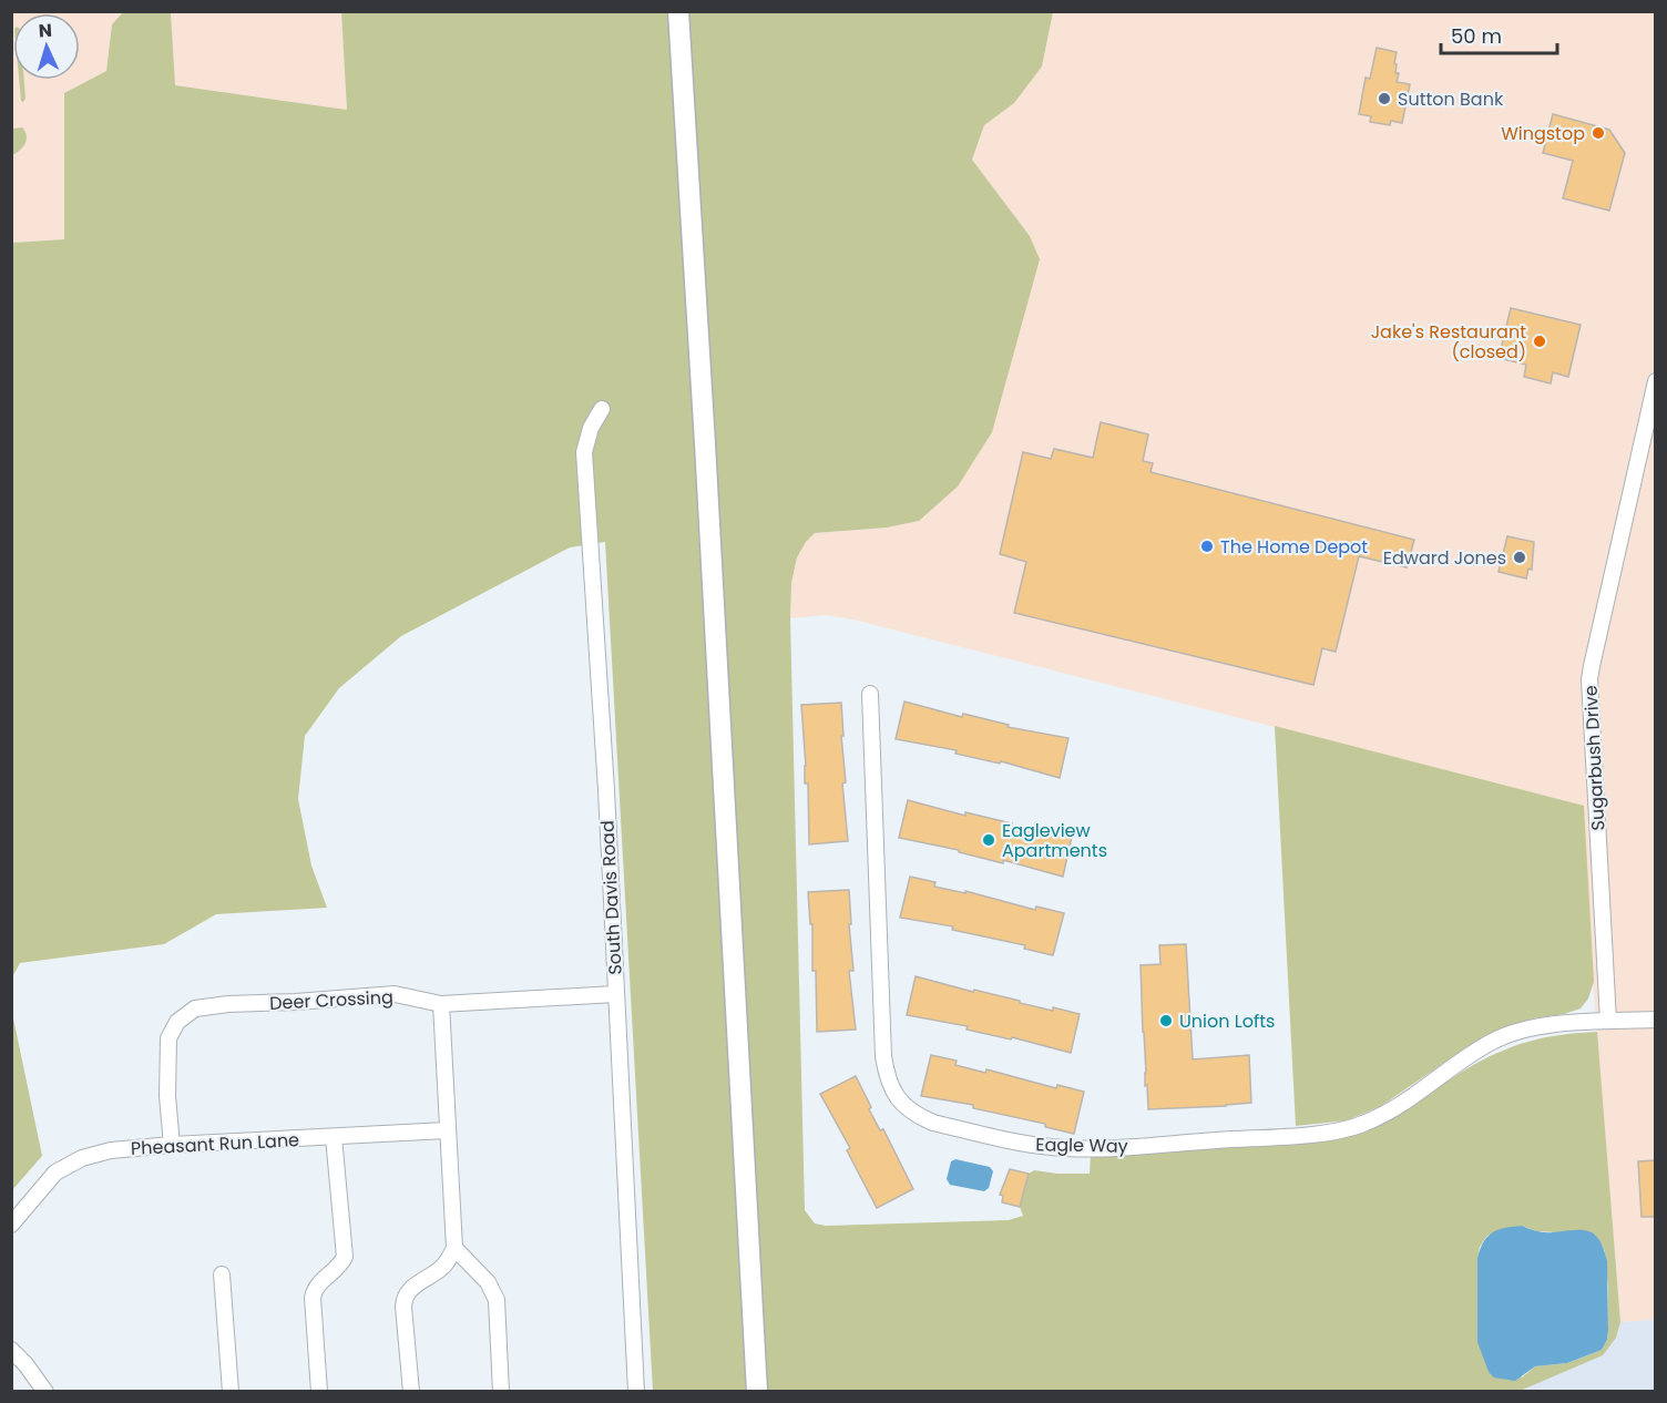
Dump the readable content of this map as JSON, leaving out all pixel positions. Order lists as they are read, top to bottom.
{
  "streets": {
    "street": [
      "Sugarbush Drive",
      "South Davis Road",
      "Deer Crossing",
      "Pheasant Run Lane",
      "Eagle Way"
    ]
  },
  "crossings": [
    ["Sugarbush Drive", "Eagle Way"],
    ["South Davis Road", "Deer Crossing"],
    ["Deer Crossing", "Pheasant Run Lane"]
  ],
  "places": [
    "Sutton Bank",
    "Wingstop",
    "Jake's Restaurant (closed)",
    "The Home Depot",
    "Edward Jones",
    "Eagleview Apartments",
    "Union Lofts"
  ],
  "scale_bar": "50 m",
  "north": "top"
}
